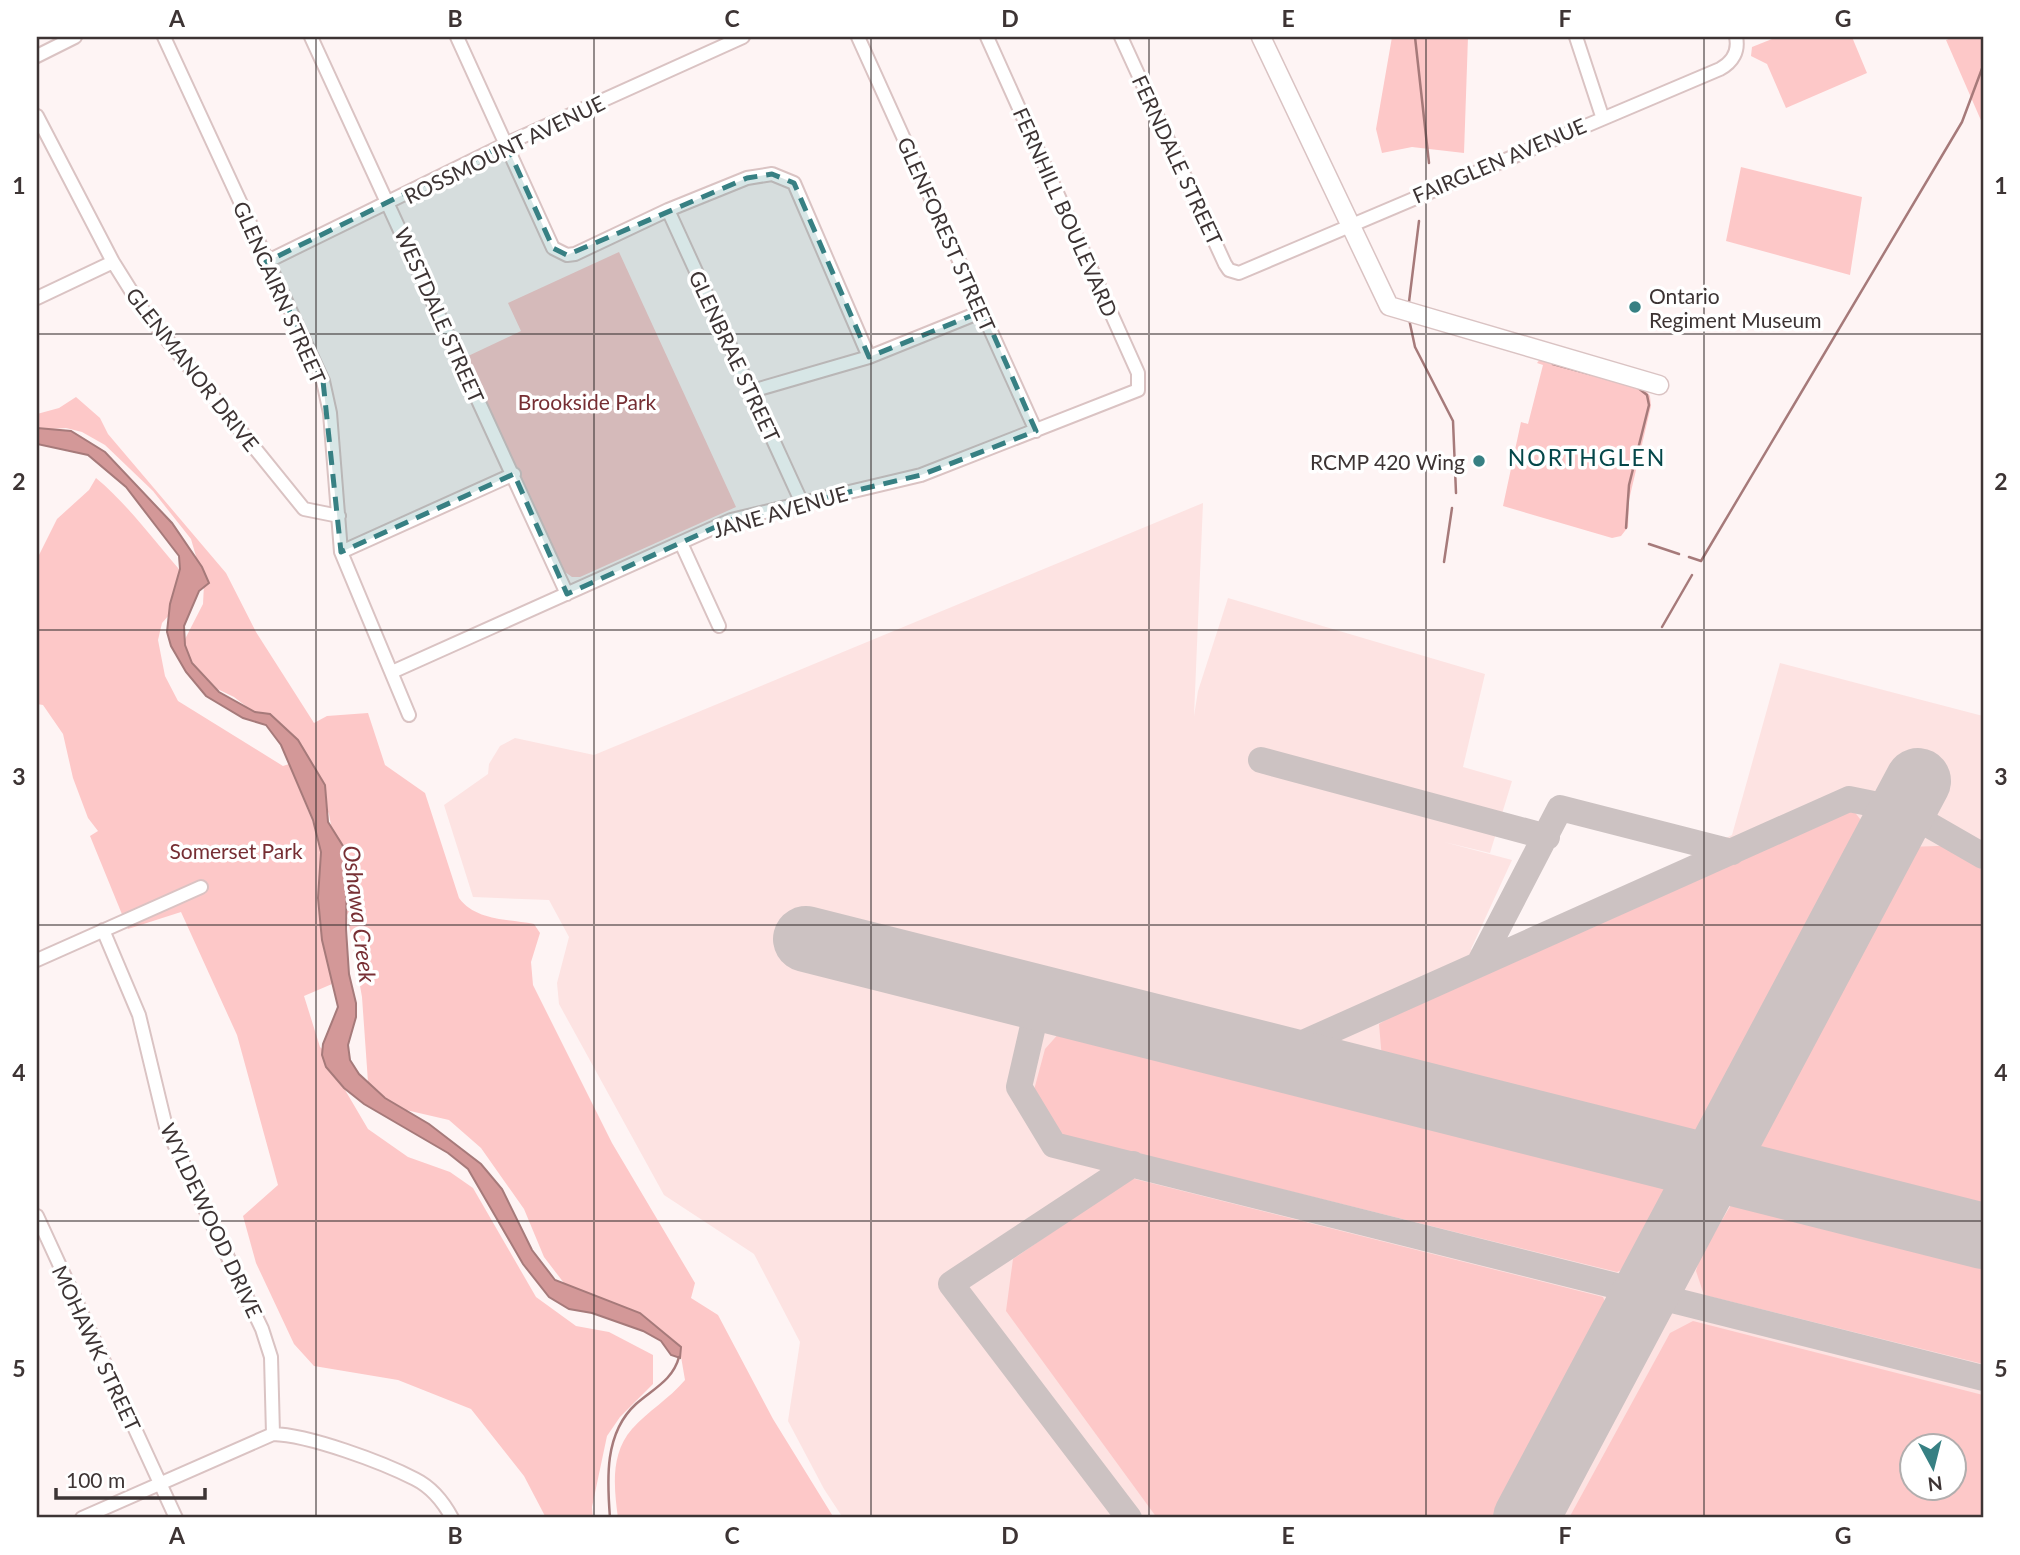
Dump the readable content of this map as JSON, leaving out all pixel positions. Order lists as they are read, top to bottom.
{
  "streets": {
    "street": [
      "ROSSMOUNT AVENUE",
      "FERNDALE STREET",
      "FAIRGLEN AVENUE",
      "FERNHILL BOULEVARD",
      "GLENFOREST STREET",
      "GLENCAIRN STREET",
      "WESTDALE STREET",
      "GLENBRAE STREET",
      "GLENMANOR DRIVE",
      "JANE AVENUE",
      "WYLDEWOOD DRIVE",
      "MOHAWK STREET"
    ]
  },
  "crossings": [
    ["ROSSMOUNT AVENUE", "GLENCAIRN STREET"],
    ["ROSSMOUNT AVENUE", "WESTDALE STREET"],
    ["FERNDALE STREET", "FAIRGLEN AVENUE"],
    ["FERNHILL BOULEVARD", "JANE AVENUE"],
    ["GLENFOREST STREET", "JANE AVENUE"],
    ["GLENCAIRN STREET", "GLENMANOR DRIVE"],
    ["GLENCAIRN STREET", "JANE AVENUE"],
    ["WESTDALE STREET", "JANE AVENUE"],
    ["GLENBRAE STREET", "JANE AVENUE"]
  ],
  "districts": ["NORTHGLEN"],
  "water": ["Oshawa Creek"],
  "parks": ["Brookside Park", "Somerset Park"],
  "places": ["Ontario Regiment Museum", "RCMP 420 Wing"],
  "scale_bar": "100 m",
  "north": "bottom",
  "grid": {
    "columns": [
      "A",
      "B",
      "C",
      "D",
      "E",
      "F",
      "G"
    ],
    "rows": [
      "1",
      "2",
      "3",
      "4",
      "5"
    ]
  }
}
